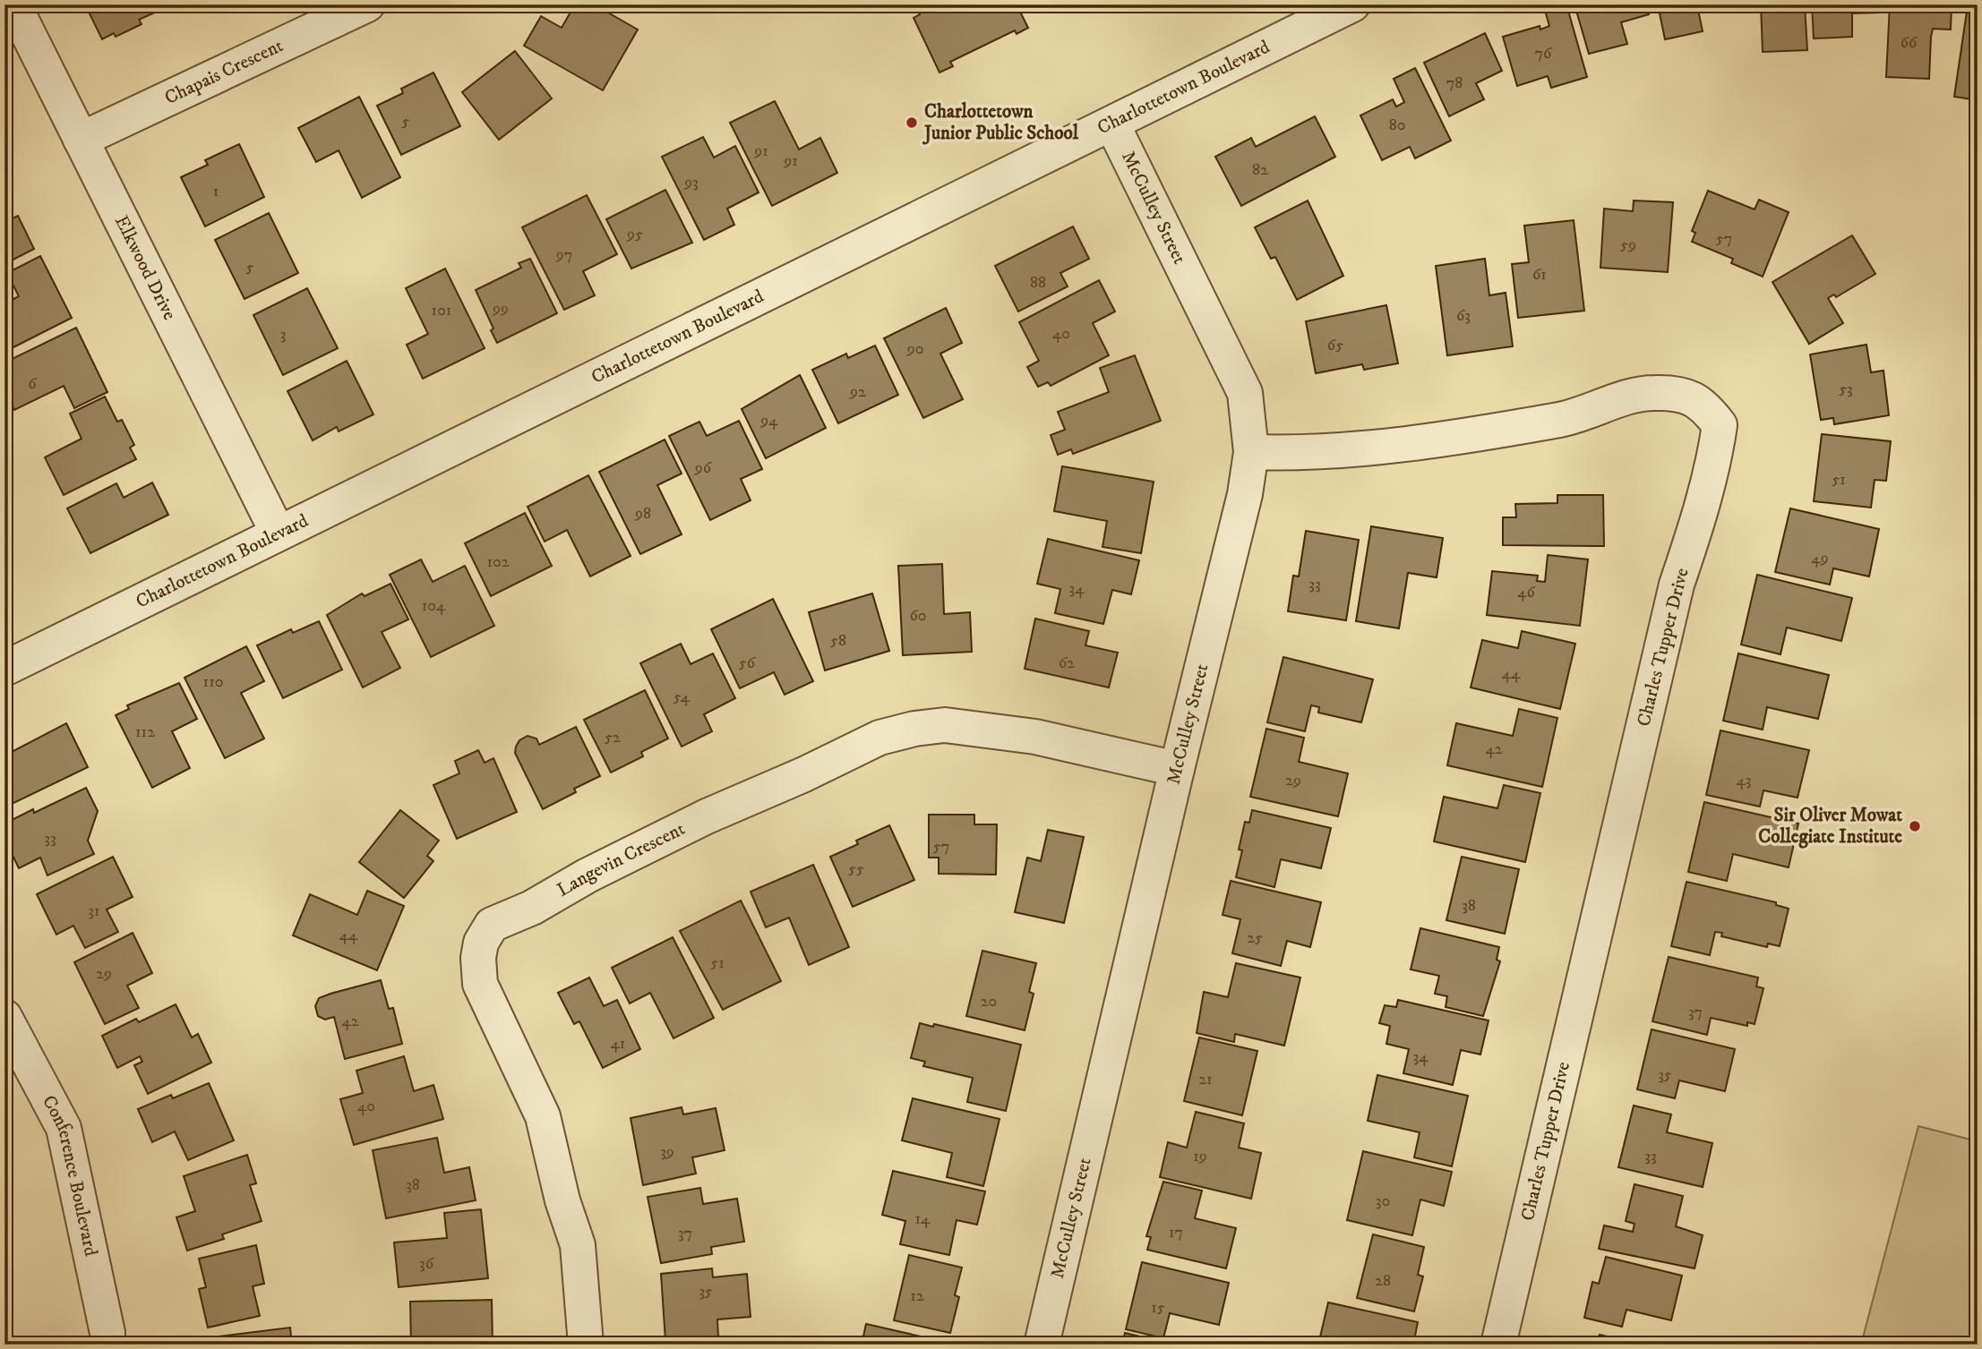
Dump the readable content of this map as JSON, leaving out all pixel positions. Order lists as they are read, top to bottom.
{
  "streets": {
    "street": [
      "Chapais Crescent",
      "Charlottetown Boulevard",
      "McCulley Street",
      "Elkwood Drive",
      "Charles Tupper Drive",
      "Langevin Crescent",
      "Conference Boulevard"
    ]
  },
  "crossings": [
    ["Chapais Crescent", "Elkwood Drive"],
    ["Charlottetown Boulevard", "McCulley Street"],
    ["Charlottetown Boulevard", "Elkwood Drive"],
    ["McCulley Street", "Charles Tupper Drive"],
    ["McCulley Street", "Langevin Crescent"]
  ],
  "places": ["Charlottetown Junior Public School", "Sir Oliver Mowat Collegiate Institute"],
  "house_numbers": [
    "66",
    "76",
    "78",
    "5",
    "80",
    "91",
    "91",
    "82",
    "93",
    "1",
    "95",
    "57",
    "59",
    "97",
    "5",
    "61",
    "88",
    "99",
    "101",
    "63",
    "40",
    "3",
    "65",
    "90",
    "6",
    "53",
    "92",
    "94",
    "96",
    "51",
    "98",
    "49",
    "102",
    "33",
    "34",
    "46",
    "104",
    "60",
    "58",
    "56",
    "62",
    "44",
    "110",
    "54",
    "112",
    "52",
    "42",
    "29",
    "43",
    "33",
    "57",
    "55",
    "38",
    "31",
    "44",
    "25",
    "51",
    "29",
    "20",
    "37",
    "42",
    "41",
    "34",
    "35",
    "21",
    "40",
    "39",
    "19",
    "33",
    "38",
    "30",
    "14",
    "17",
    "37",
    "36",
    "28",
    "35",
    "12",
    "15"
  ]
}
